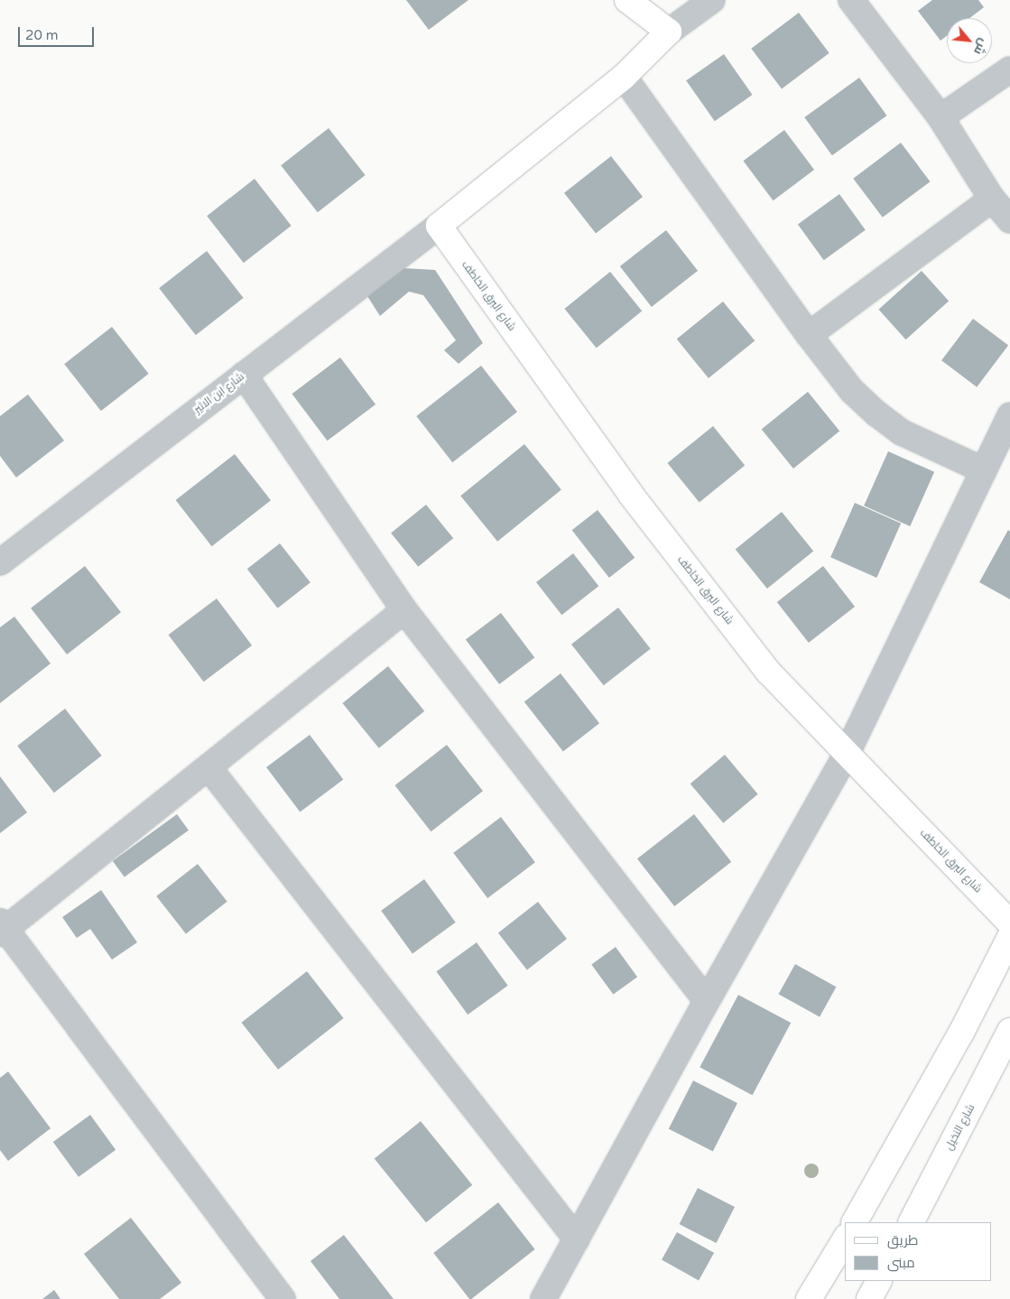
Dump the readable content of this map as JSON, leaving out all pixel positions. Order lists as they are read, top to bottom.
{
  "streets": {
    "main road": ["شارع البرق الخاطف", "شارع النخيل"],
    "street": ["شارع ابن الاثير"]
  },
  "crossings": [
    ["شارع البرق الخاطف", "شارع ابن الاثير"]
  ],
  "legend": ["طريق", "مبنى"],
  "scale_bar": "20 m",
  "north": "bottom right"
}
